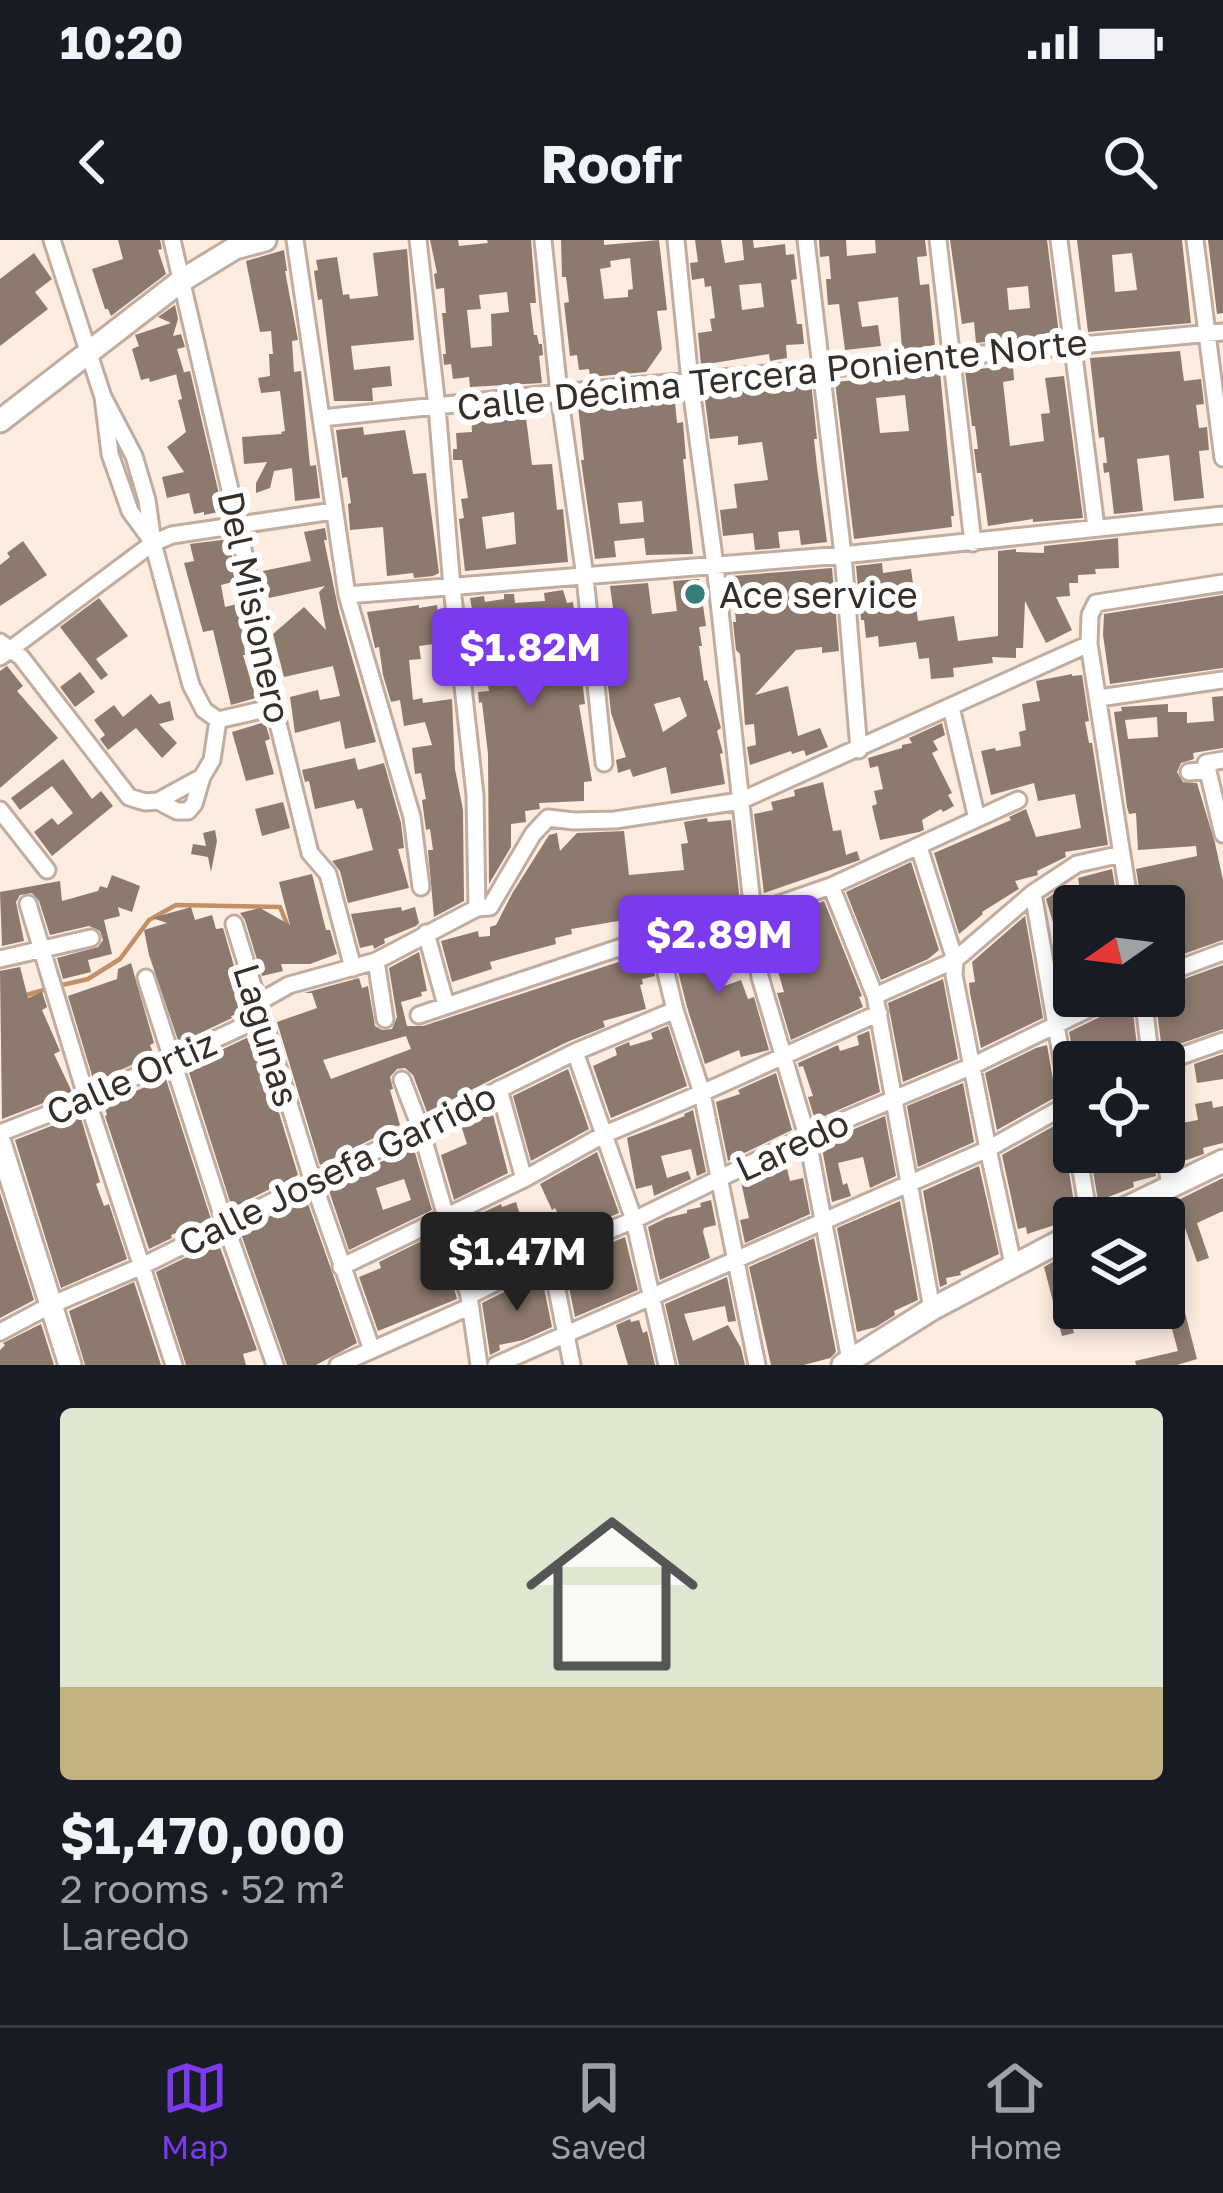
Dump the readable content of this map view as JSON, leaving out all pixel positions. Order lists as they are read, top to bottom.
{
  "streets": {
    "street": [
      "Calle Décima Tercera Poniente Norte",
      "Del Misionero",
      "Lagunas",
      "Calle Ortiz",
      "Laredo",
      "Calle Josefa Garrido"
    ]
  },
  "crossings": [
    ["Del Misionero", "Calle Ortiz"],
    ["Lagunas", "Calle Ortiz"],
    ["Lagunas", "Laredo"],
    ["Lagunas", "Calle Josefa Garrido"]
  ],
  "places": ["Ace service"],
  "north": "left",
  "page": {
    "status": "10:20",
    "header": "Roofr",
    "price": ["$1.82M", "$2.89M", "$1.47M"],
    "list": [
      {
        "name": "$1,470,000",
        "note": "2 rooms · 52 m² · Laredo"
      }
    ],
    "tabs": ["Map", "Saved", "Home"]
  }
}
